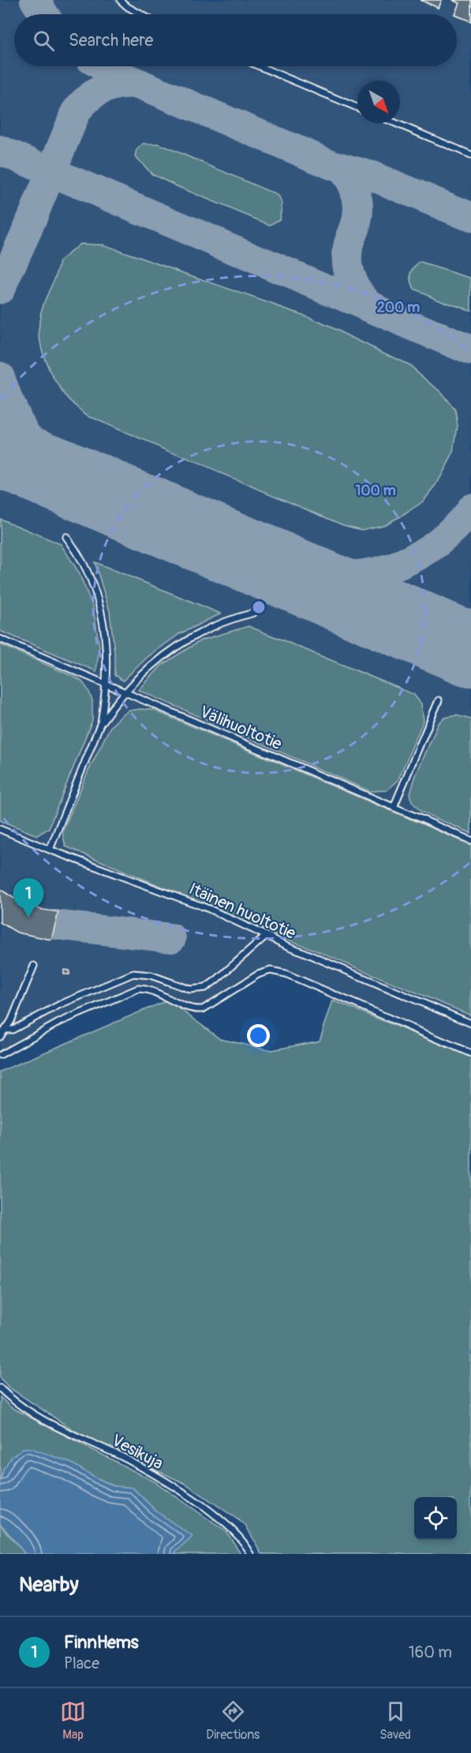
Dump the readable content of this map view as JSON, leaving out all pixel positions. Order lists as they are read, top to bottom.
{
  "streets": {
    "lane": ["Välihuoltotie", "Itäinen huoltotie", "Vesikuja"]
  },
  "north": "bottom right",
  "page": {
    "search": "Search here",
    "pins": "1",
    "heading": "Nearby",
    "list": [
      {
        "mark": "1",
        "name": "FinnHems",
        "note": "Place",
        "value": "160 m"
      }
    ],
    "nav": ["Map", "Directions", "Saved"]
  },
  "rings": ["200 m", "100 m"]
}
